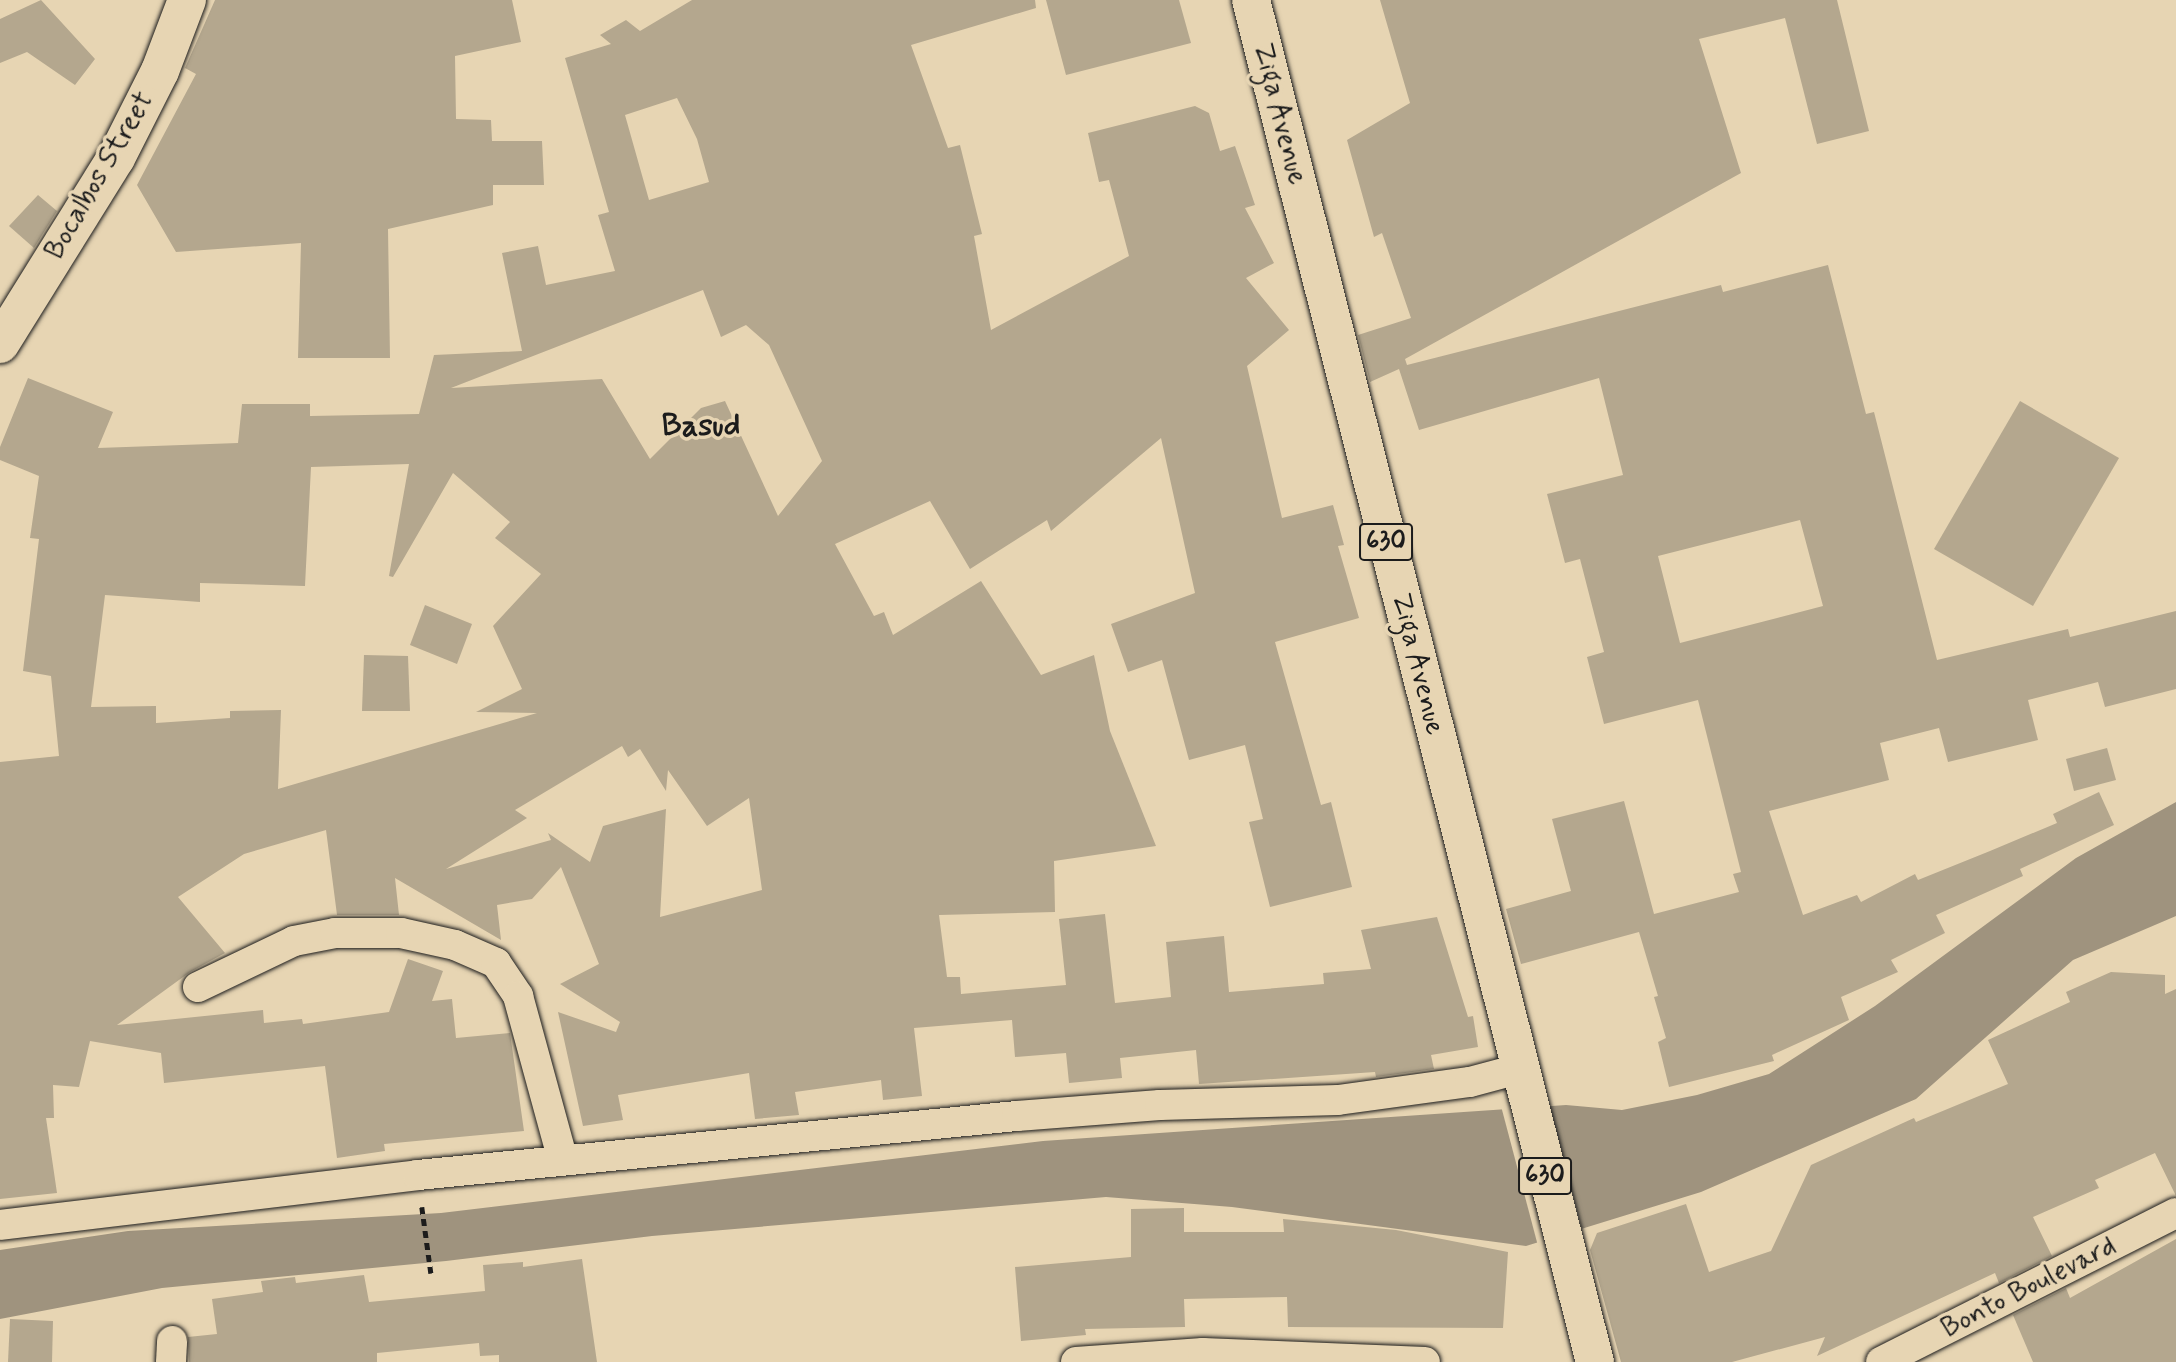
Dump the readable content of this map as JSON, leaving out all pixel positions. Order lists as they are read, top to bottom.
{
  "streets": {
    "main road": ["Ziga Avenue", "Bocalbos Street", "630"],
    "street": ["Bonto Boulevard"]
  },
  "crossings": [
    ["Ziga Avenue", "630"]
  ],
  "districts": ["Basud"]
}
